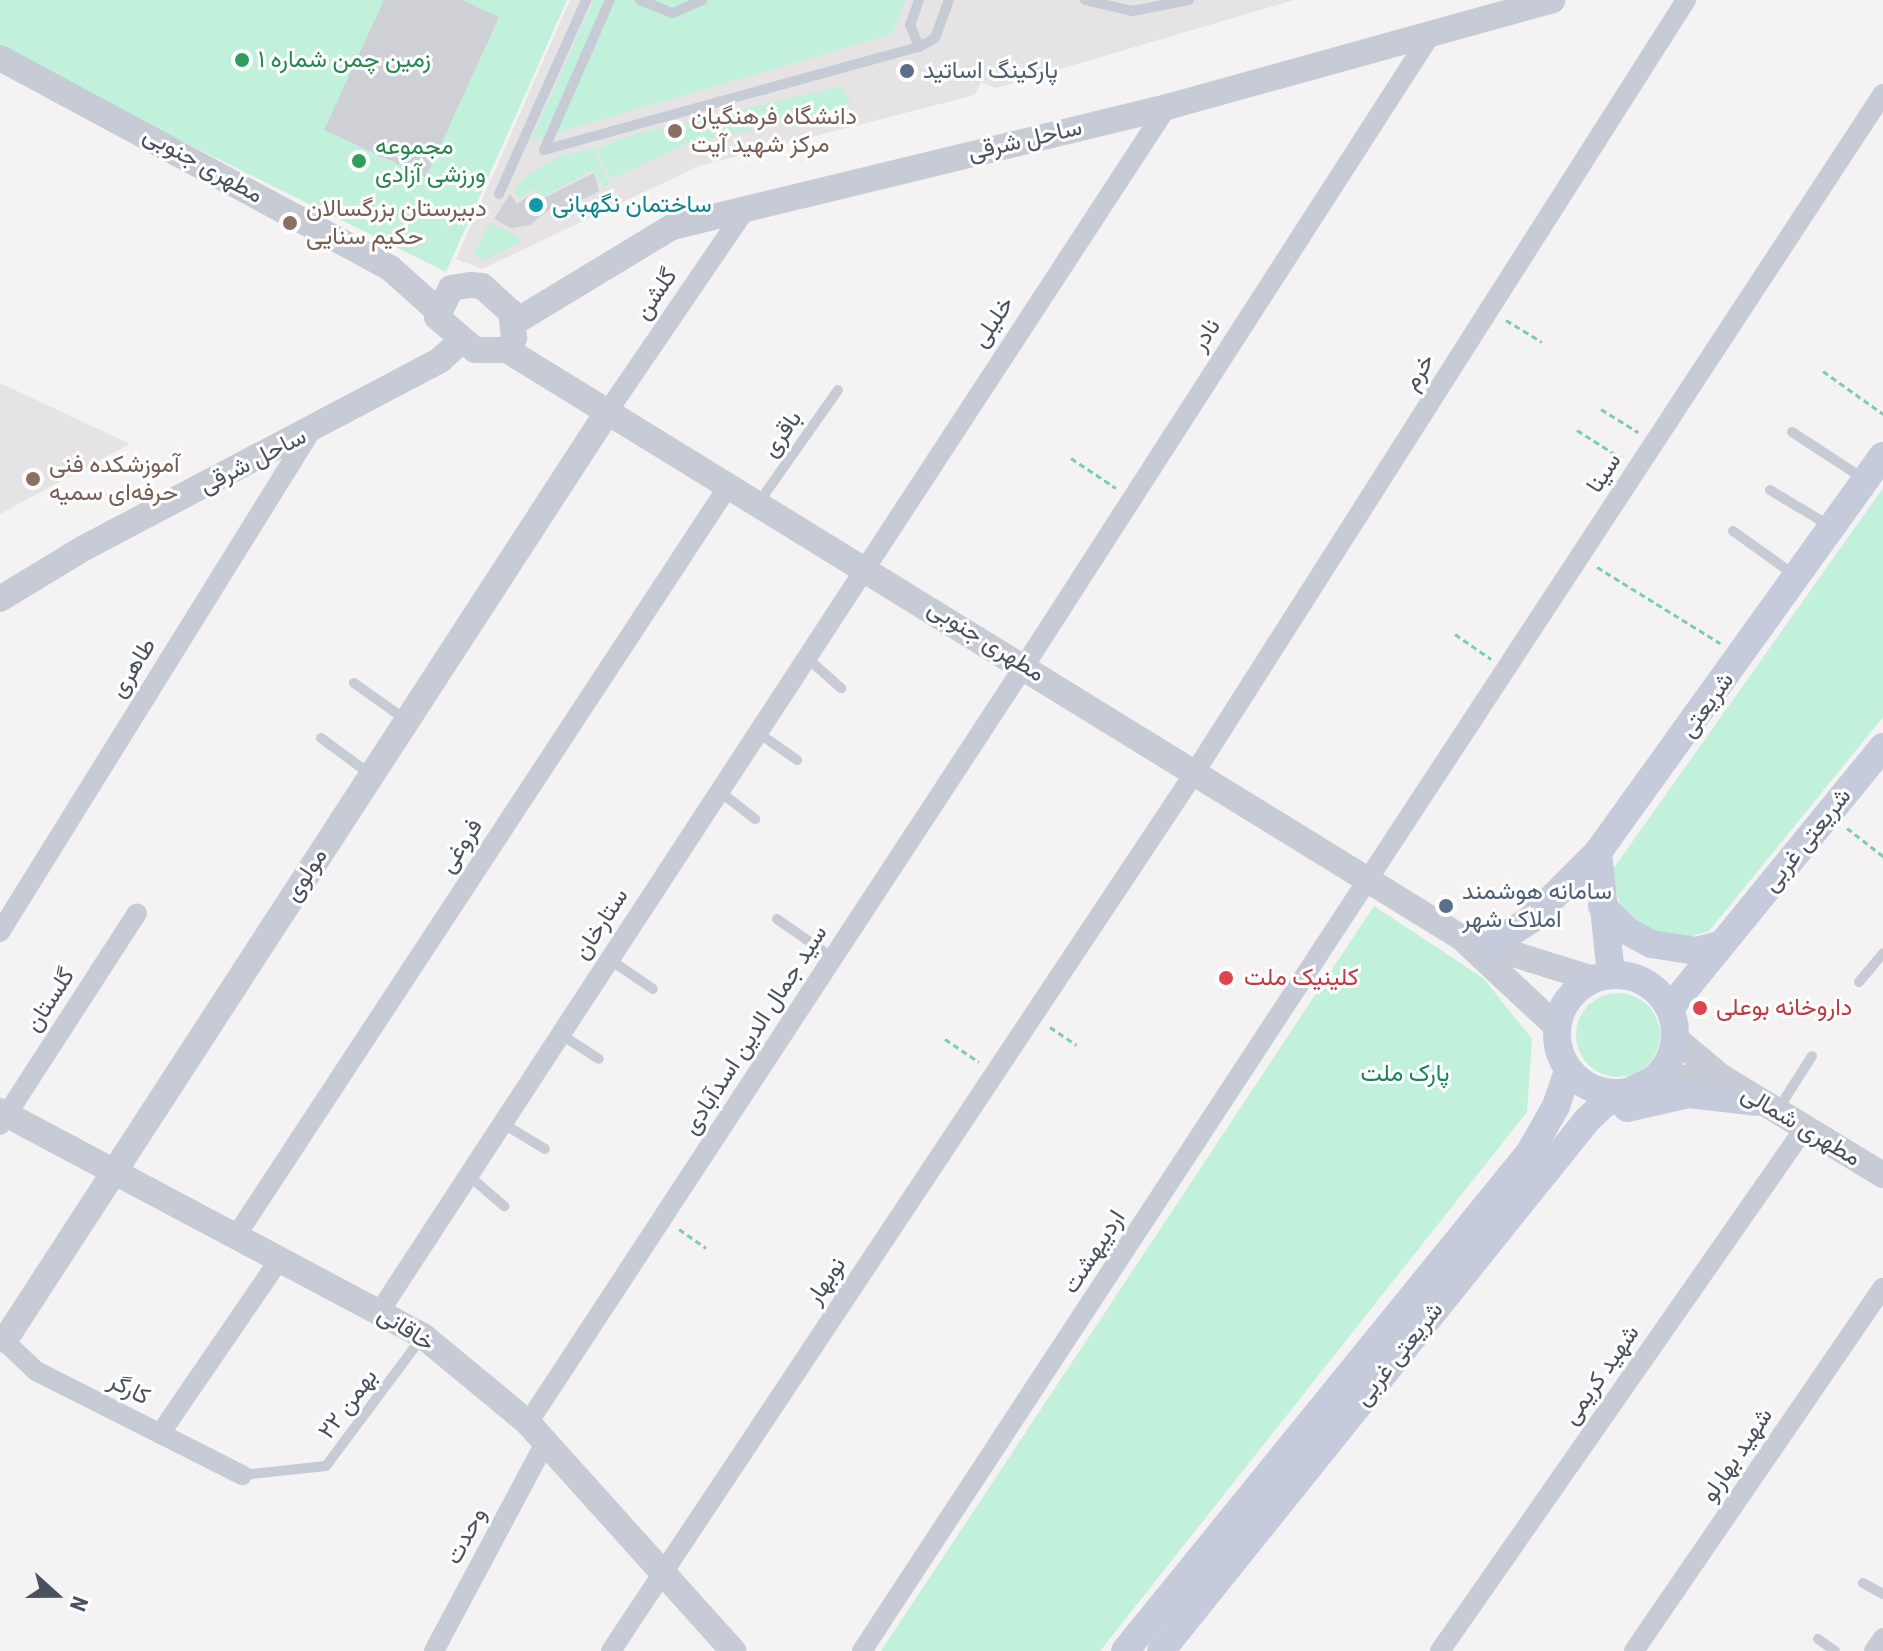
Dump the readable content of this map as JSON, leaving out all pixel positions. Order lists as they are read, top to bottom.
{
  "streets": {
    "main road": ["شریعتی", "شریعتی غربی"],
    "street": [
      "ساحل شرقی",
      "مطهری جنوبی",
      "گلشن",
      "خلیلی",
      "نادر",
      "خرم",
      "سینا",
      "طاهری",
      "فروغی",
      "مولوی",
      "ستارخان",
      "گلستان",
      "سید جمال الدین اسدآبادی",
      "مطهری شمالی",
      "اردیبهشت",
      "نوبهار",
      "خاقانی",
      "شهید کریمی",
      "کارگر",
      "شهید بهارلو",
      "وحدت"
    ],
    "lane": ["باقری", "۲۲ بهمن"]
  },
  "crossings": [
    ["ساحل شرقی", "مطهری جنوبی"],
    ["ساحل شرقی", "گلشن"],
    ["ساحل شرقی", "خلیلی"],
    ["ساحل شرقی", "نادر"],
    ["ساحل شرقی", "طاهری"],
    ["مطهری جنوبی", "گلشن"],
    ["مطهری جنوبی", "خلیلی"],
    ["مطهری جنوبی", "نادر"],
    ["مطهری جنوبی", "خرم"],
    ["مطهری جنوبی", "باقری"],
    ["مطهری جنوبی", "سینا"],
    ["مطهری جنوبی", "فروغی"],
    ["مطهری جنوبی", "مولوی"],
    ["مطهری جنوبی", "ستارخان"],
    ["مطهری جنوبی", "سید جمال الدین اسدآبادی"],
    ["مطهری جنوبی", "اردیبهشت"],
    ["مطهری جنوبی", "نوبهار"],
    ["گلشن", "مولوی"],
    ["خلیلی", "ستارخان"],
    ["نادر", "سید جمال الدین اسدآبادی"],
    ["خرم", "نوبهار"],
    ["سینا", "اردیبهشت"],
    ["شریعتی غربی", "مطهری شمالی"],
    ["فروغی", "خاقانی"],
    ["مولوی", "خاقانی"],
    ["مولوی", "کارگر"],
    ["ستارخان", "خاقانی"],
    ["گلستان", "خاقانی"],
    ["سید جمال الدین اسدآبادی", "خاقانی"],
    ["مطهری شمالی", "شهید کریمی"],
    ["نوبهار", "خاقانی"],
    ["خاقانی", "۲۲ بهمن"],
    ["خاقانی", "وحدت"],
    ["کارگر", "۲۲ بهمن"]
  ],
  "parks": ["پارک ملت"],
  "places": [
    "زمین چمن شماره ۱",
    "پارکینگ اساتید",
    "دانشگاه فرهنگیان مرکز شهید آیت",
    "مجموعه ورزشی آزادی",
    "ساختمان نگهبانی",
    "دبیرستان بزرگسالان حکیم سنایی",
    "آموزشکده فنی حرفه‌ای سمیه",
    "سامانه هوشمند املاک شهر",
    "کلینیک ملت",
    "داروخانه بوعلی"
  ],
  "north": "right"
}
